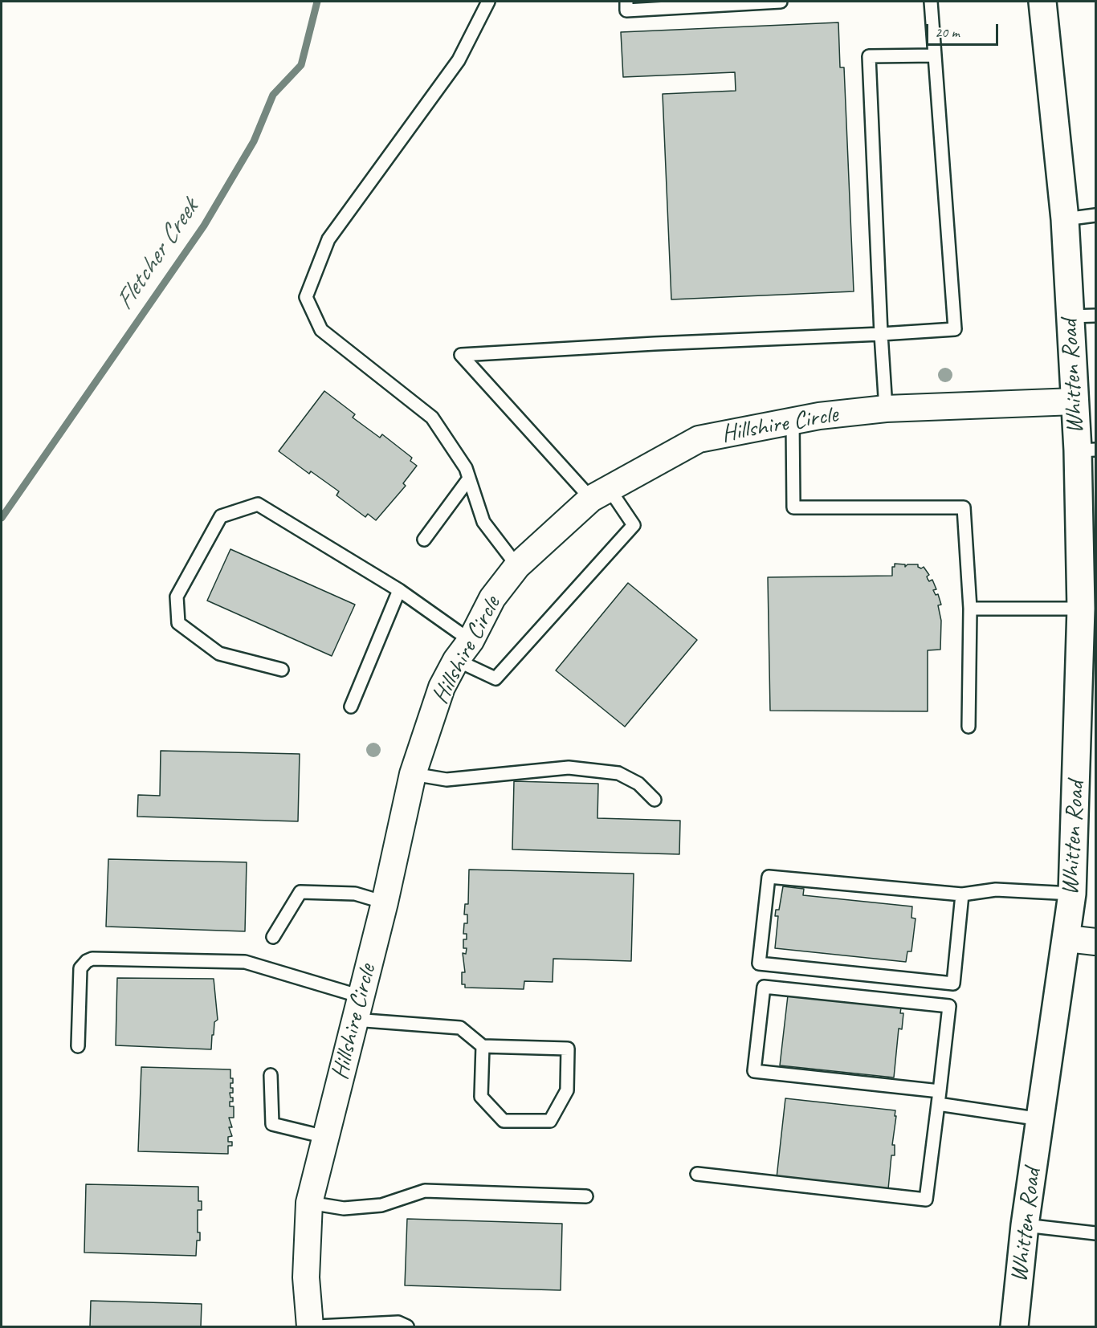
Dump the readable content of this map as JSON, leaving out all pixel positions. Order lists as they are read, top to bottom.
{
  "streets": {
    "main road": ["Whitten Road"],
    "street": ["Hillshire Circle"]
  },
  "crossings": [
    ["Whitten Road", "Hillshire Circle"]
  ],
  "water": ["Fletcher Creek"],
  "scale_bar": "20 m"
}
